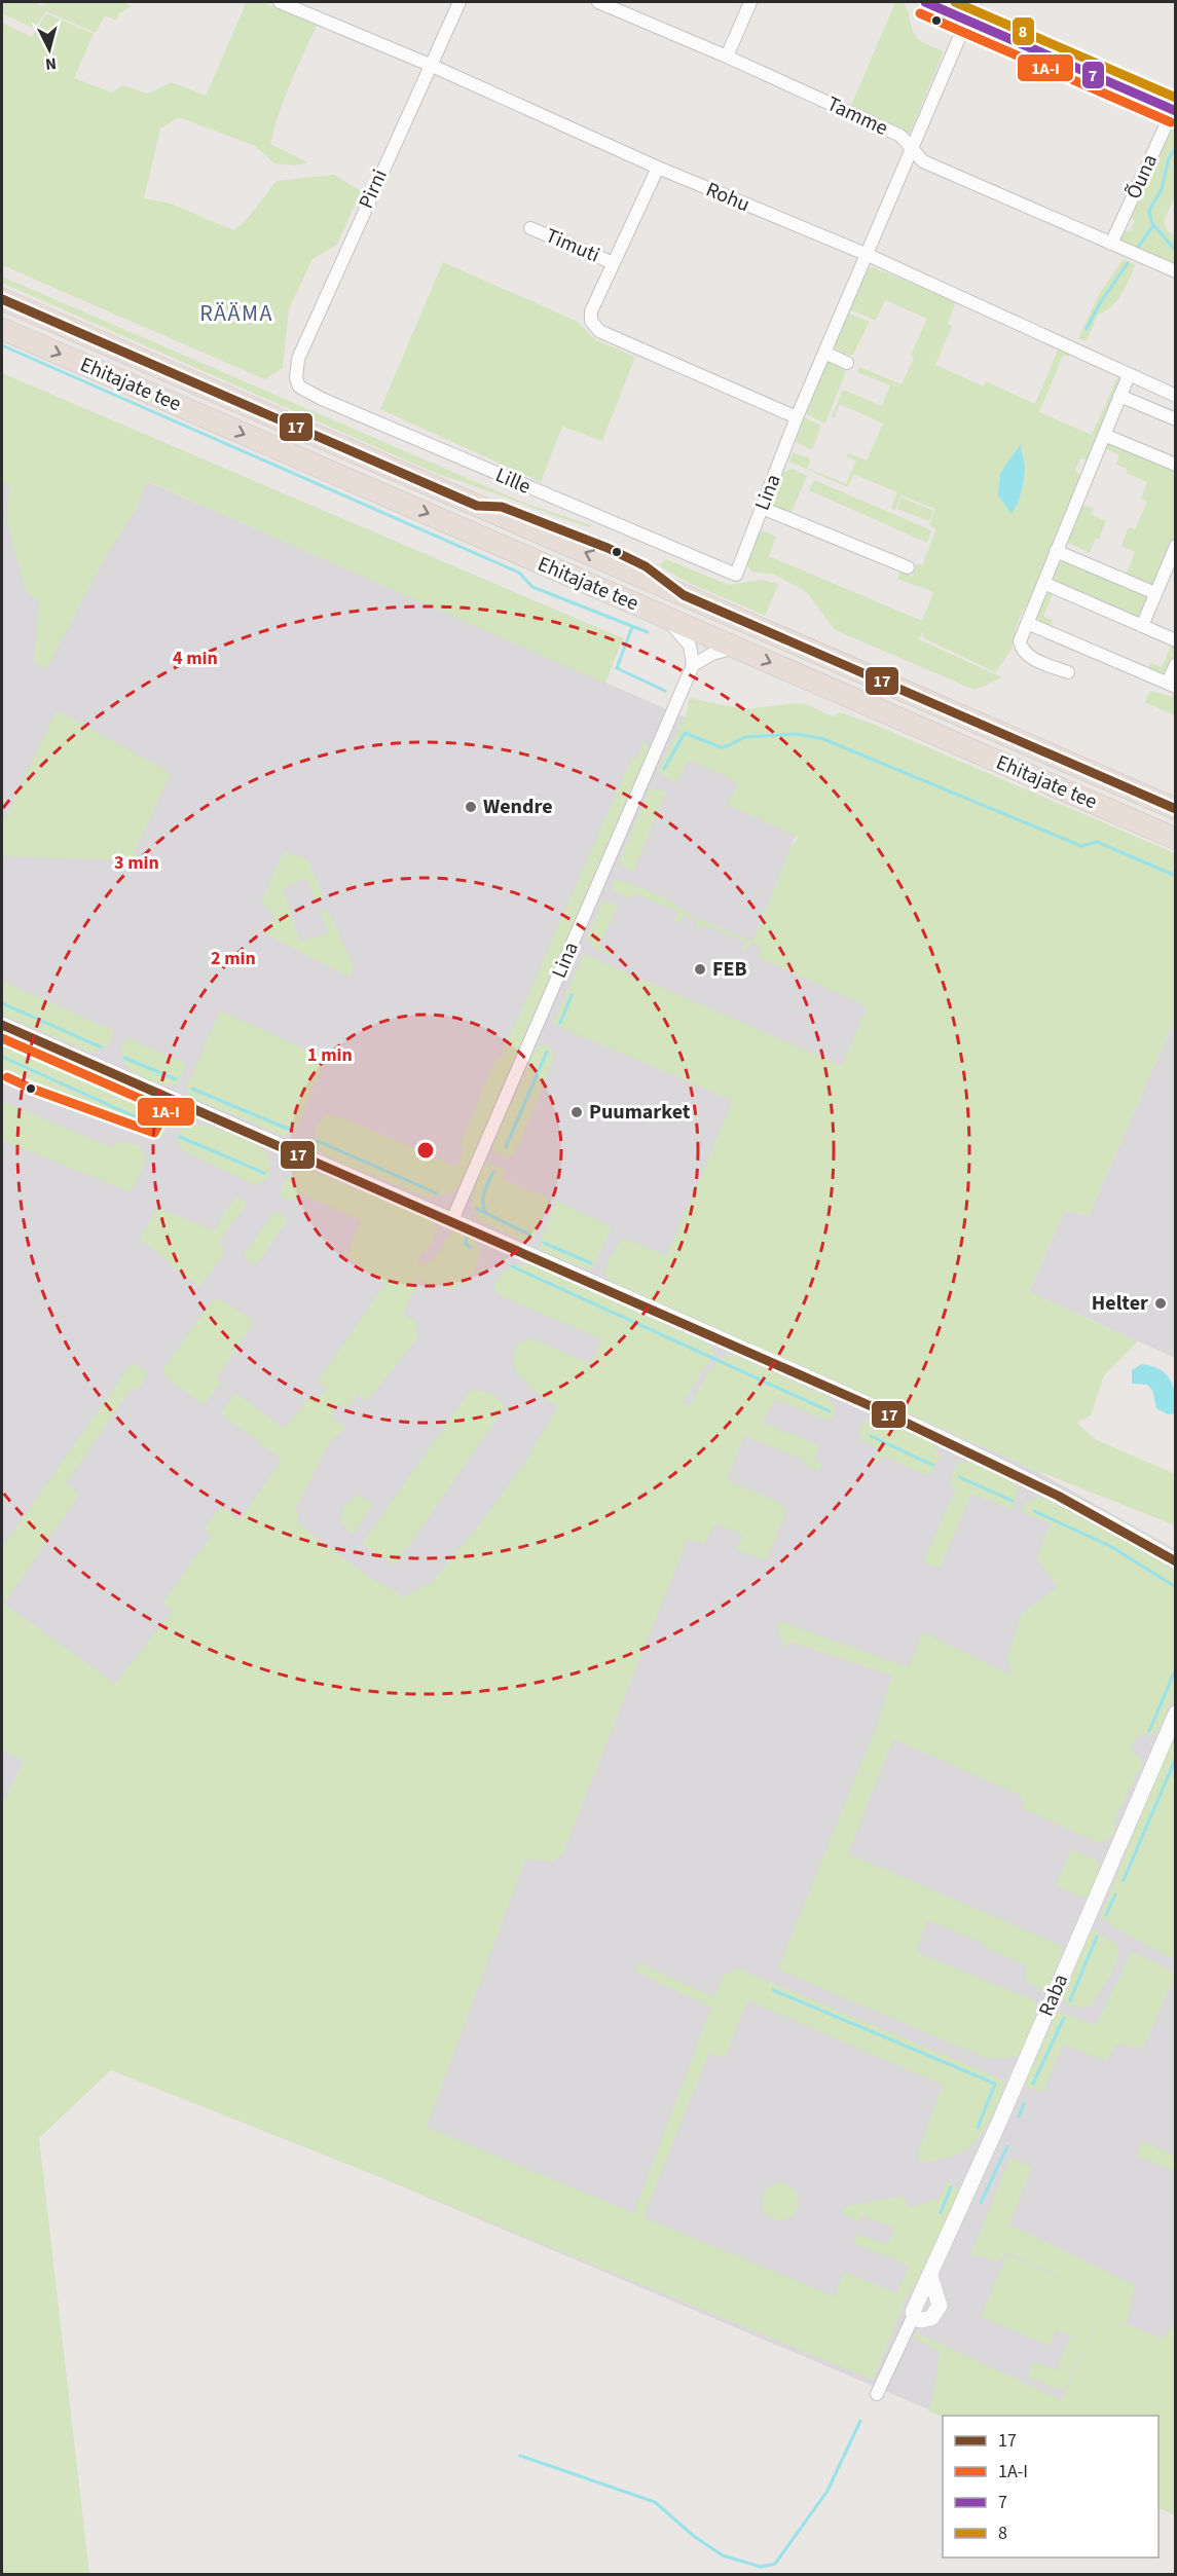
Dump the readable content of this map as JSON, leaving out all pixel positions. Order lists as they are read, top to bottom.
{
  "streets": {
    "highway": ["Ehitajate tee"],
    "street": [
      "Tamme",
      "Õuna",
      "Pirni",
      "Rohu",
      "Timuti",
      "Lille",
      "Lina",
      "Raba"
    ]
  },
  "crossings": [
    ["Tamme", "Õuna"],
    ["Tamme", "Lina"],
    ["Pirni", "Rohu"],
    ["Pirni", "Lille"],
    ["Rohu", "Lina"],
    ["Lille", "Lina"]
  ],
  "districts": ["RÄÄMA"],
  "places": [
    "Wendre",
    "FEB",
    "Puumarket",
    "Helter"
  ],
  "lines": [
    "transit line 7",
    "transit line 8",
    "transit line 1A-I",
    "transit line 17"
  ],
  "legend": [
    "17",
    "1A-I",
    "7",
    "8"
  ],
  "north": "bottom",
  "rings": [
    "4 min",
    "3 min",
    "2 min",
    "1 min"
  ]
}
